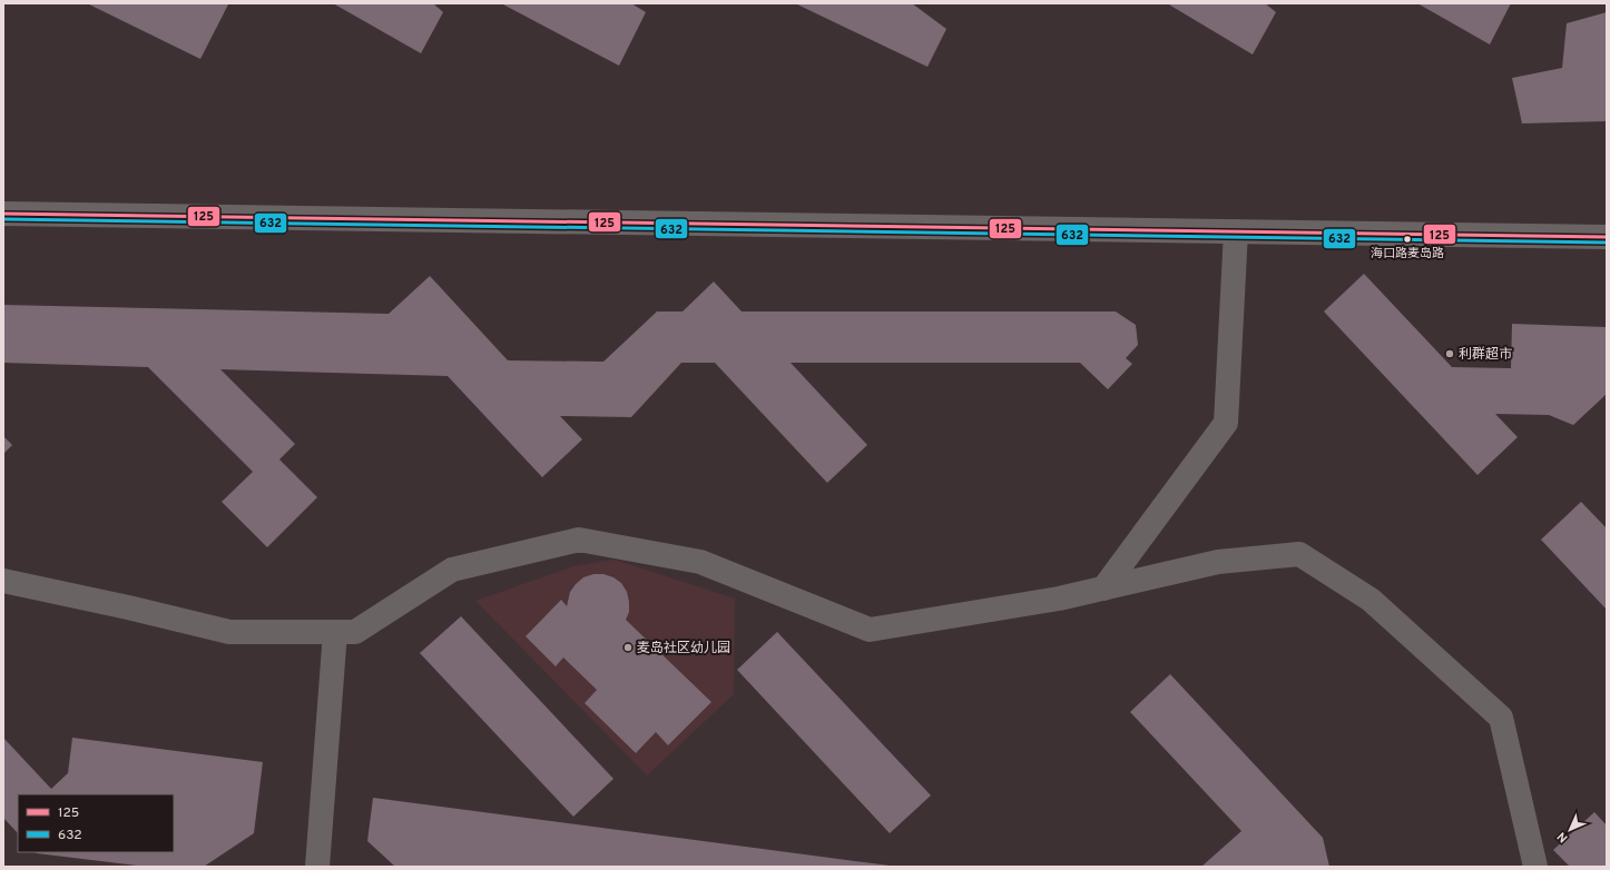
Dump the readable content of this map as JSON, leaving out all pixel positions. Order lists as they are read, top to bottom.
{
  "places": ["海口路麦岛路", "利群超市", "麦岛社区幼儿园"],
  "lines": ["transit line 125", "transit line 632"],
  "legend": ["125", "632"],
  "north": "bottom left"
}
